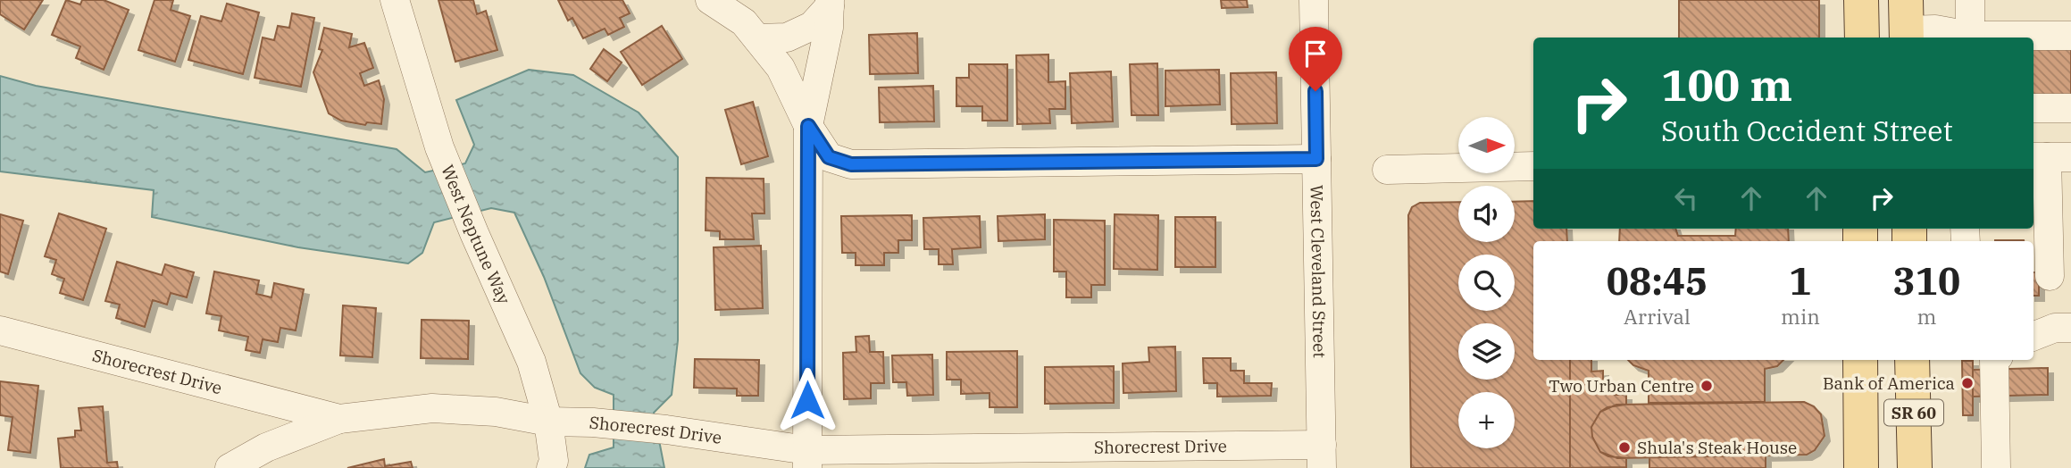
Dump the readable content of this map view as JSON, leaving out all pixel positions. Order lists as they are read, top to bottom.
{
  "streets": {
    "main road": ["SR 60"],
    "street": ["West Neptune Way", "West Cleveland Street", "Shorecrest Drive"]
  },
  "crossings": [
    ["West Neptune Way", "Shorecrest Drive"],
    ["West Cleveland Street", "Shorecrest Drive"]
  ],
  "places": ["Bank of America", "Two Urban Centre", "Shula's Steak House"],
  "north": "right",
  "page": {
    "turn": ["100 m", "South Occident Street"],
    "map_buttons": "+",
    "eta": [
      "08:45",
      "Arrival",
      "1",
      "min",
      "310",
      "m"
    ]
  }
}
